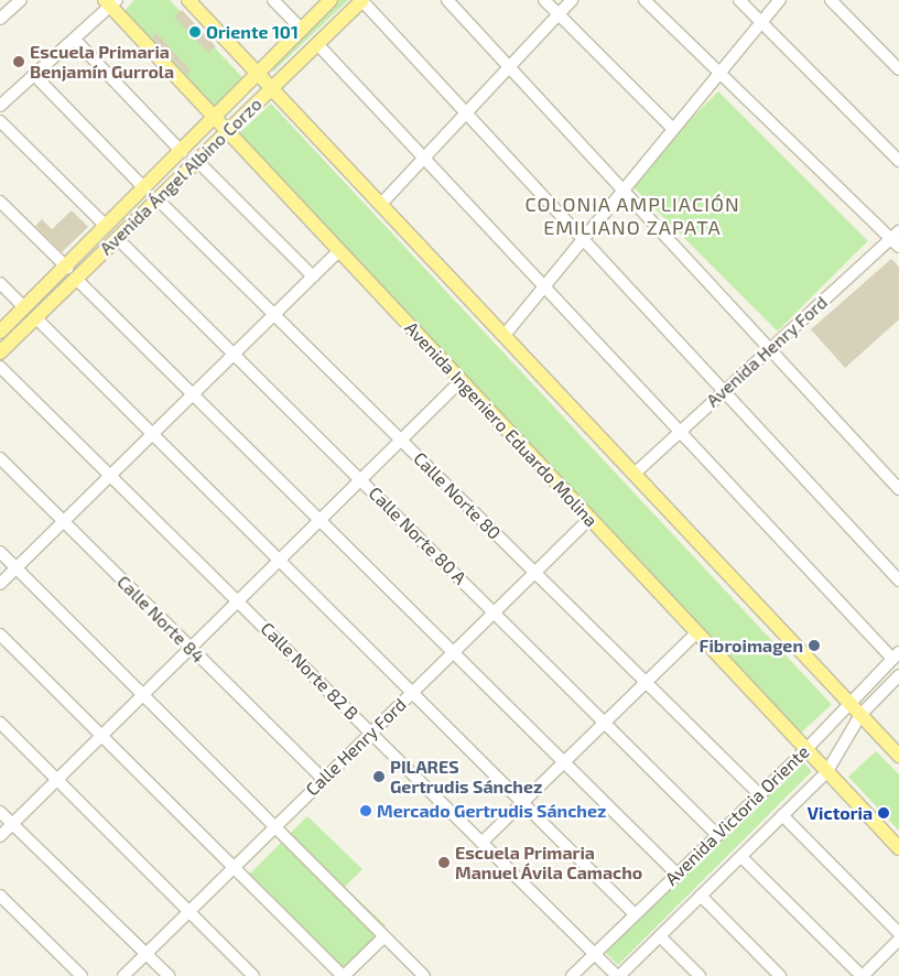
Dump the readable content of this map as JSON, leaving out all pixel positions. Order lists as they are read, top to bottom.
{
  "streets": {
    "main road": ["Avenida Ángel Albino Corzo", "Avenida Ingeniero Eduardo Molina"],
    "street": [
      "Avenida Henry Ford",
      "Calle Norte 80",
      "Calle Norte 80 A",
      "Calle Norte 84",
      "Calle Norte 82 B",
      "Calle Henry Ford",
      "Avenida Victoria Oriente"
    ]
  },
  "crossings": [
    ["Avenida Ángel Albino Corzo", "Avenida Ingeniero Eduardo Molina"],
    ["Avenida Ángel Albino Corzo", "Calle Norte 80"],
    ["Avenida Ángel Albino Corzo", "Calle Norte 80 A"],
    ["Avenida Ingeniero Eduardo Molina", "Calle Henry Ford"],
    ["Avenida Ingeniero Eduardo Molina", "Avenida Victoria Oriente"],
    ["Calle Norte 80", "Calle Henry Ford"],
    ["Calle Norte 80", "Avenida Victoria Oriente"],
    ["Calle Norte 80 A", "Calle Henry Ford"],
    ["Calle Norte 80 A", "Avenida Victoria Oriente"],
    ["Calle Norte 84", "Calle Henry Ford"],
    ["Calle Norte 82 B", "Calle Henry Ford"],
    ["Calle Norte 82 B", "Avenida Victoria Oriente"]
  ],
  "districts": ["COLONIA AMPLIACIÓN EMILIANO ZAPATA"],
  "places": [
    "Oriente 101",
    "Escuela Primaria Benjamín Gurrola",
    "Fibroimagen",
    "PILARES Gertrudis Sánchez",
    "Mercado Gertrudis Sánchez",
    "Victoria",
    "Escuela Primaria Manuel Ávila Camacho"
  ]
}
